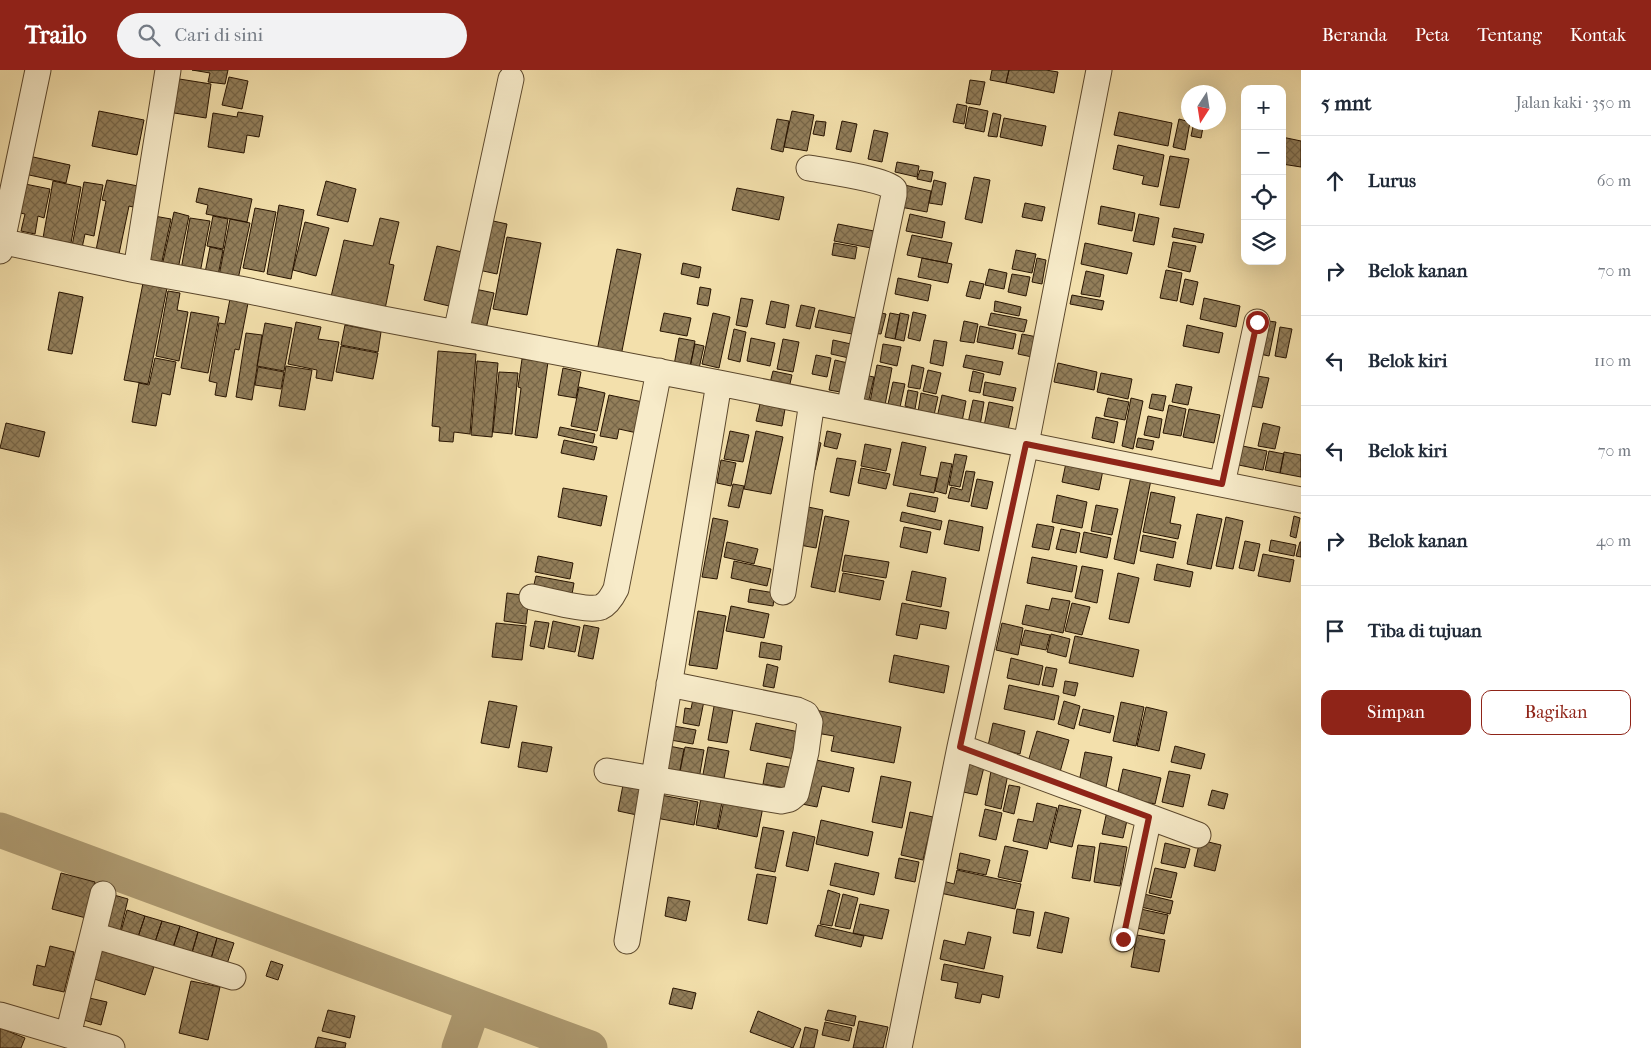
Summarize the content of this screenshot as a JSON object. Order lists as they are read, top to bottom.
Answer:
{
  "north": "bottom",
  "page": {
    "header": "Trailo",
    "search": "Cari di sini",
    "nav": [
      "Beranda",
      "Peta",
      "Tentang",
      "Kontak"
    ],
    "heading": ["5 mnt", "Jalan kaki · 350 m"],
    "map_buttons": ["+", "−"],
    "list": [
      ["Lurus", "60 m"],
      ["Belok kanan", "70 m"],
      ["Belok kiri", "110 m"],
      ["Belok kiri", "70 m"],
      ["Belok kanan", "40 m"],
      "Tiba di tujuan"
    ],
    "buttons": ["Simpan", "Bagikan"]
  }
}
